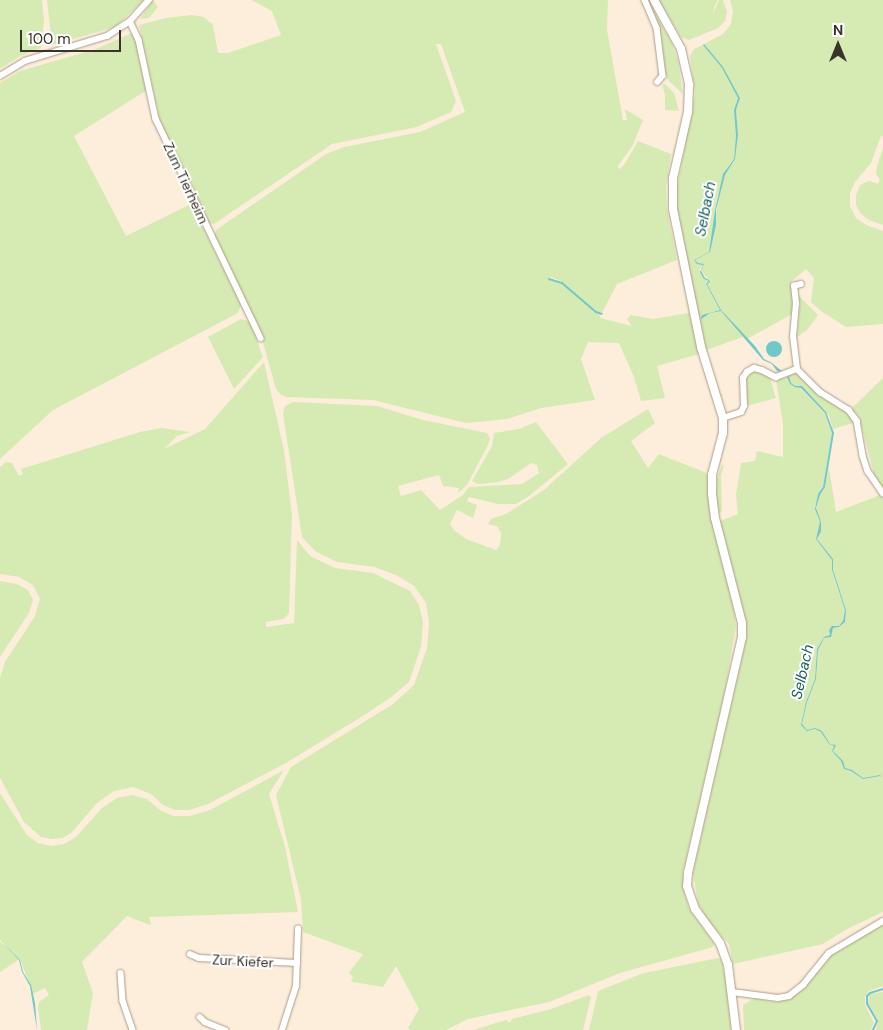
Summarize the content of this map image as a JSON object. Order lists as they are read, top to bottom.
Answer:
{
  "streets": {
    "street": ["Zum Tierheim", "Zur Kiefer"]
  },
  "water": ["Selbach"],
  "scale_bar": "100 m",
  "north": "top"
}
